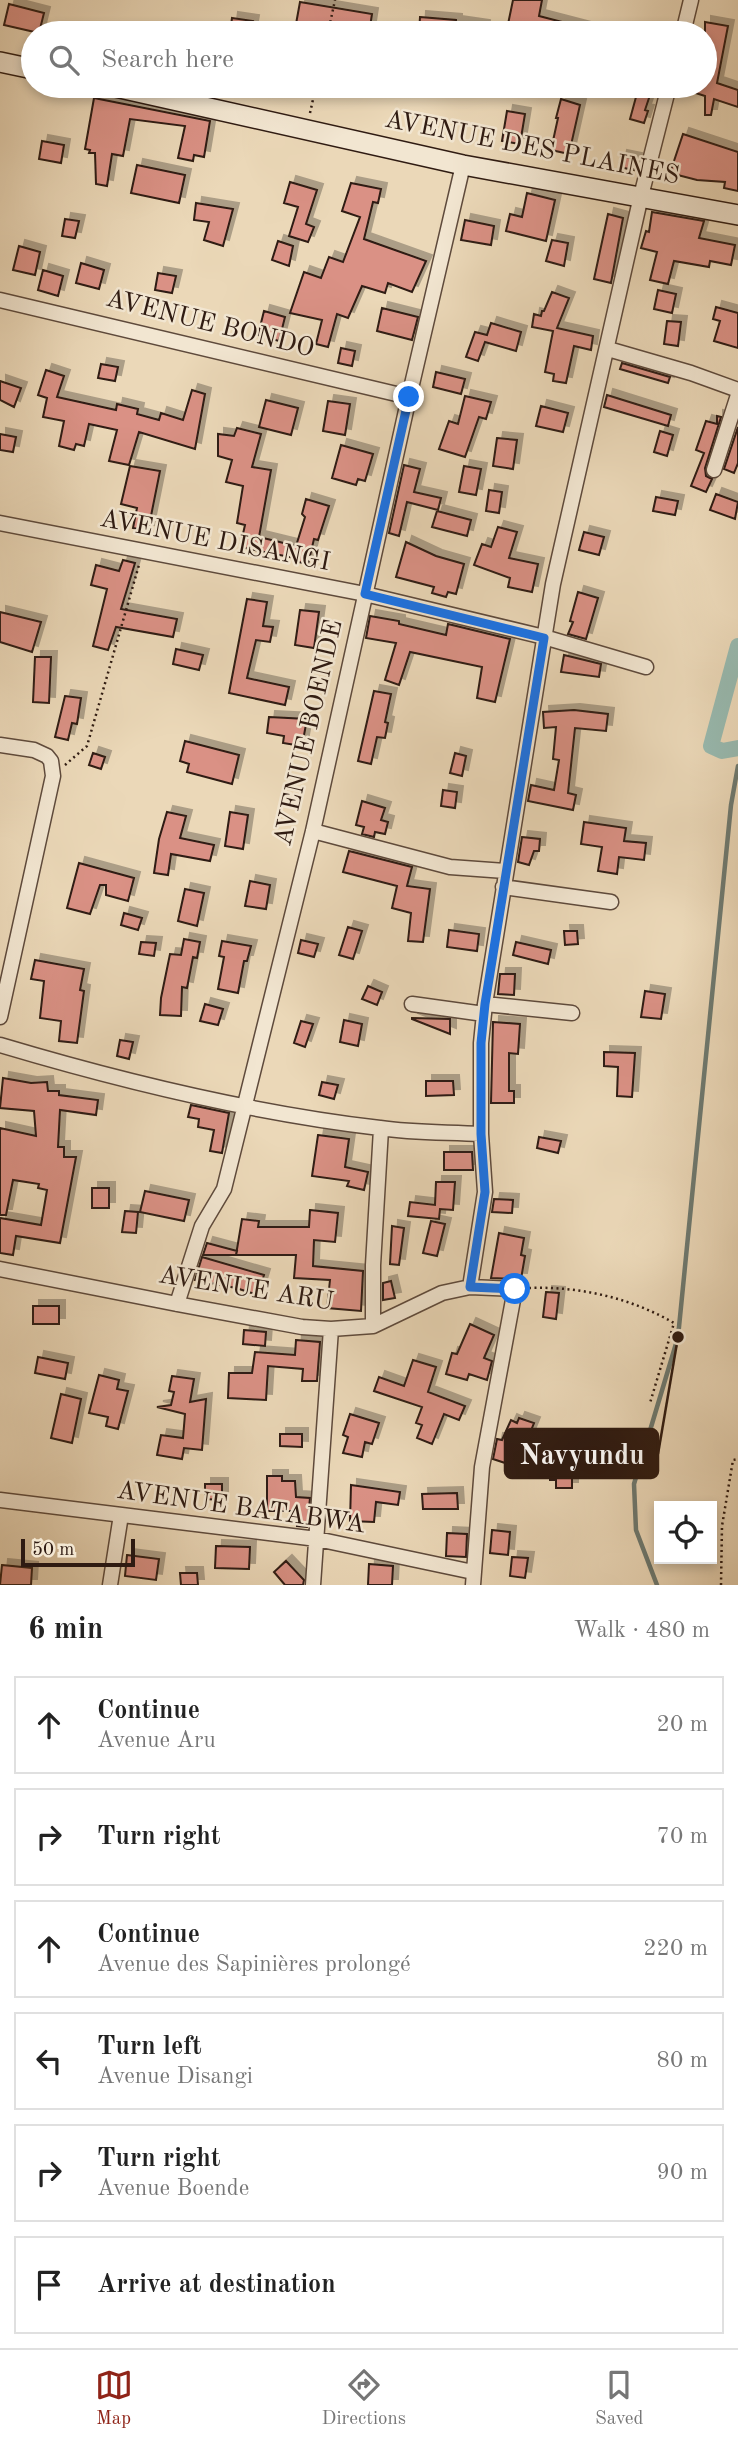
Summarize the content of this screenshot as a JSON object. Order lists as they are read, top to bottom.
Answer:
{
  "streets": {
    "street": [
      "AVENUE DES PLAINES",
      "AVENUE BONDO",
      "AVENUE DISANGI",
      "AVENUE BOENDE",
      "AVENUE ARU",
      "AVENUE BATABWA"
    ]
  },
  "crossings": [
    ["AVENUE DES PLAINES", "AVENUE BOENDE"],
    ["AVENUE BONDO", "AVENUE BOENDE"],
    ["AVENUE DISANGI", "AVENUE BOENDE"],
    ["AVENUE BOENDE", "AVENUE ARU"]
  ],
  "places": ["Navyundu"],
  "scale_bar": "50 m",
  "page": {
    "search": "Search here",
    "scale": "50 m",
    "heading": ["6 min", "Walk · 480 m"],
    "list": [
      ["Continue", "Avenue Aru", "20 m"],
      ["Turn right", "70 m"],
      ["Continue", "Avenue des Sapinières prolongé", "220 m"],
      ["Turn left", "Avenue Disangi", "80 m"],
      ["Turn right", "Avenue Boende", "90 m"],
      "Arrive at destination"
    ],
    "nav": ["Map", "Directions", "Saved"]
  }
}
